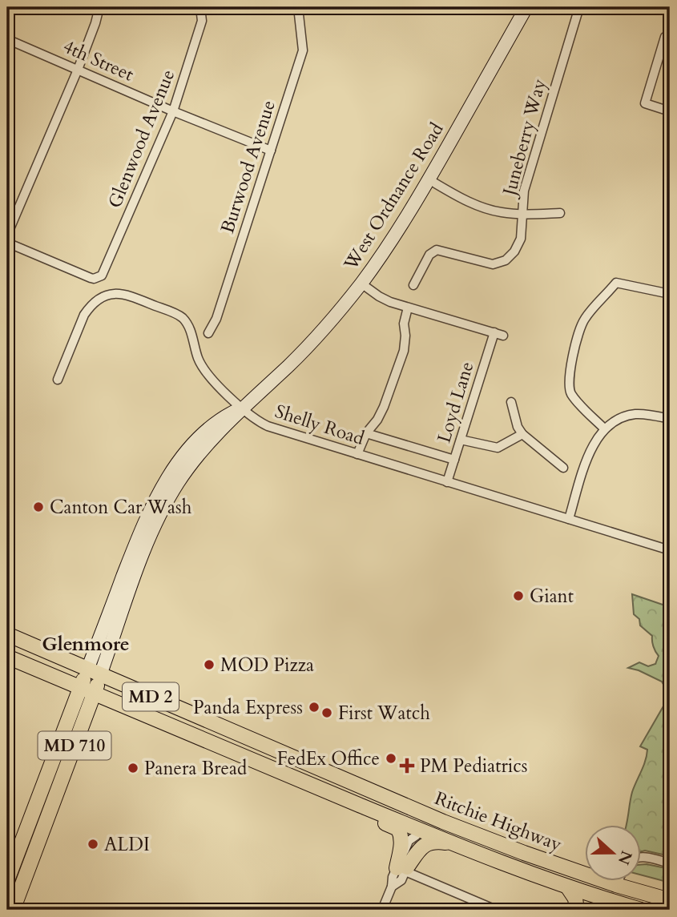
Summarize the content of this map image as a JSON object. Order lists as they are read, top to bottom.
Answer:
{
  "streets": {
    "main road": [
      "West Ordnance Road",
      "MD 2",
      "MD 710",
      "Ritchie Highway"
    ],
    "street": [
      "4th Street",
      "Juneberry Way",
      "Glenwood Avenue",
      "Burwood Avenue",
      "Loyd Lane",
      "Shelly Road"
    ]
  },
  "crossings": [
    ["4th Street", "Glenwood Avenue"],
    ["4th Street", "Burwood Avenue"],
    ["West Ordnance Road", "Shelly Road"],
    ["West Ordnance Road", "MD 710"],
    ["West Ordnance Road", "Ritchie Highway"],
    ["Loyd Lane", "Shelly Road"],
    ["MD 710", "Ritchie Highway"]
  ],
  "districts": ["Glenmore"],
  "places": {
    "other": [
      "Canton Car Wash",
      "Giant",
      "MOD Pizza",
      "Panda Express",
      "First Watch",
      "FedEx Office",
      "Panera Bread",
      "ALDI"
    ],
    "health": ["PM Pediatrics"]
  },
  "north": "right"
}
